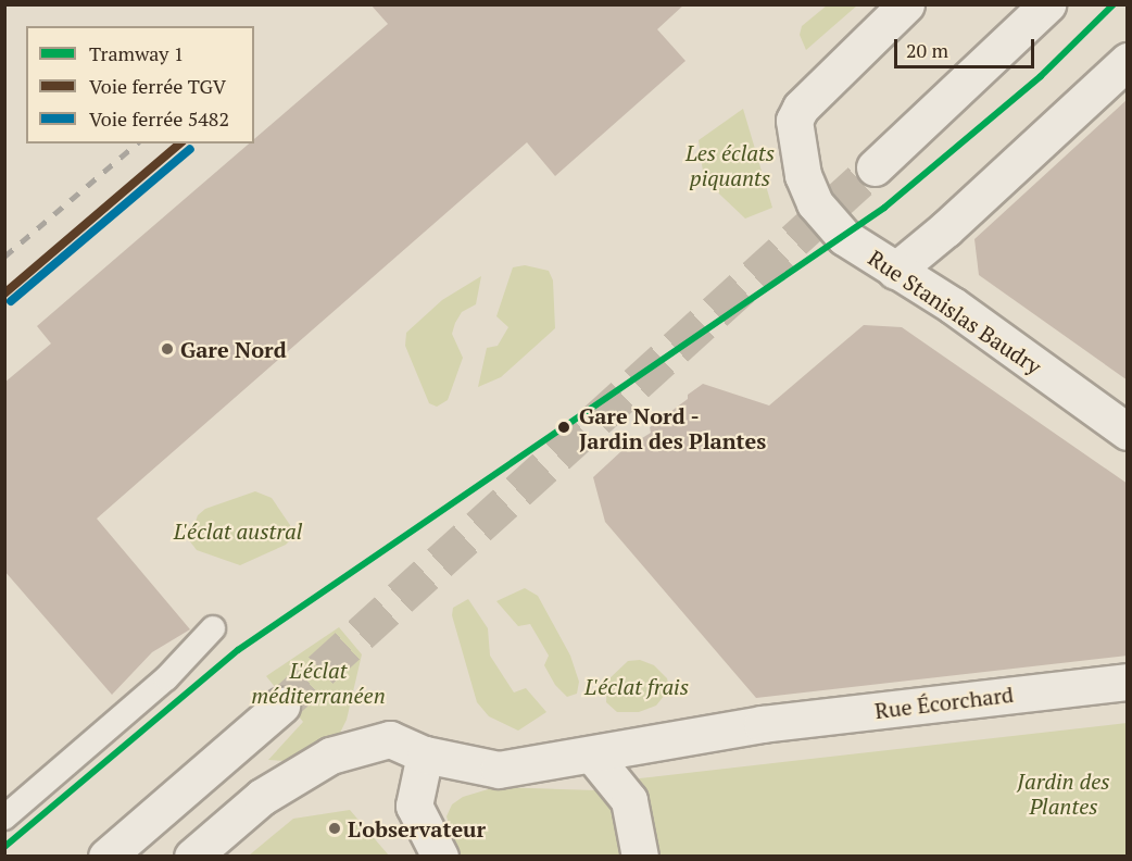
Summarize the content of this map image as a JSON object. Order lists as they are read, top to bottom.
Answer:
{
  "streets": {
    "street": ["Rue Stanislas Baudry", "Rue Écorchard"]
  },
  "parks": [
    "Les éclats piquants",
    "L'éclat austral",
    "L'éclat méditerranéen",
    "L'éclat frais",
    "Jardin des Plantes"
  ],
  "places": ["Gare Nord", "Gare Nord - Jardin des Plantes", "L'observateur"],
  "lines": ["tram line 1", "rail line TGV", "rail line 5482"],
  "legend": ["Tramway 1", "Voie ferrée TGV", "Voie ferrée 5482"],
  "scale_bar": "20 m"
}
